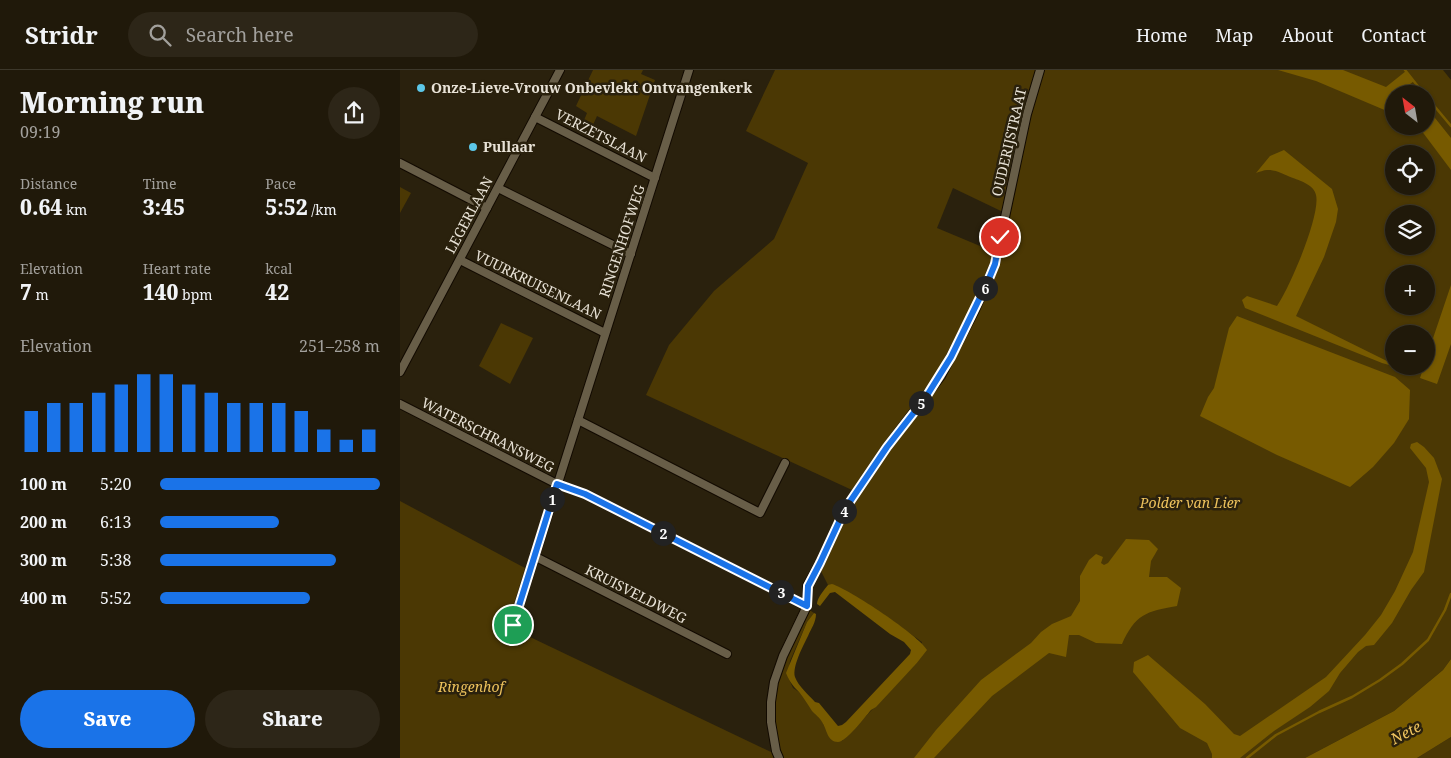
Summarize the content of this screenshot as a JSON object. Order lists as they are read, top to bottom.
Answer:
{
  "streets": {
    "street": [
      "VERZETSLAAN",
      "OUDERIJSTRAAT",
      "LEGERLAAN",
      "RINGENHOFWEG",
      "VUURKRUISENLAAN",
      "WATERSCHRANSWEG",
      "KRUISVELDWEG"
    ]
  },
  "crossings": [
    ["VERZETSLAAN", "LEGERLAAN"],
    ["VERZETSLAAN", "RINGENHOFWEG"],
    ["OUDERIJSTRAAT", "WATERSCHRANSWEG"],
    ["LEGERLAAN", "VUURKRUISENLAAN"],
    ["RINGENHOFWEG", "VUURKRUISENLAAN"],
    ["RINGENHOFWEG", "WATERSCHRANSWEG"]
  ],
  "water": ["Nete"],
  "parks": ["Polder van Lier", "Ringenhof"],
  "places": ["Onze-Lieve-Vrouw Onbevlekt Ontvangenkerk", "Pullaar"],
  "north": "top left",
  "page": {
    "header": "Stridr",
    "search": "Search here",
    "nav": [
      "Home",
      "Map",
      "About",
      "Contact"
    ],
    "heading": ["Morning run", "09:19"],
    "map_buttons": ["+", "−"],
    "stats": [
      ["Distance", "0.64 km"],
      ["Time", "3:45"],
      ["Pace", "5:52 /km"],
      ["Elevation", "7 m"],
      ["Heart rate", "140 bpm"],
      ["kcal", "42"]
    ],
    "pins": [
      "6",
      "5",
      "1",
      "4",
      "2",
      "3"
    ],
    "chart": ["Elevation", "251–258 m"],
    "list": [
      {
        "name": "100 m",
        "note": "5:20"
      },
      {
        "name": "200 m",
        "note": "6:13"
      },
      {
        "name": "300 m",
        "note": "5:38"
      },
      {
        "name": "400 m",
        "note": "5:52"
      }
    ],
    "buttons": ["Save", "Share"]
  }
}
